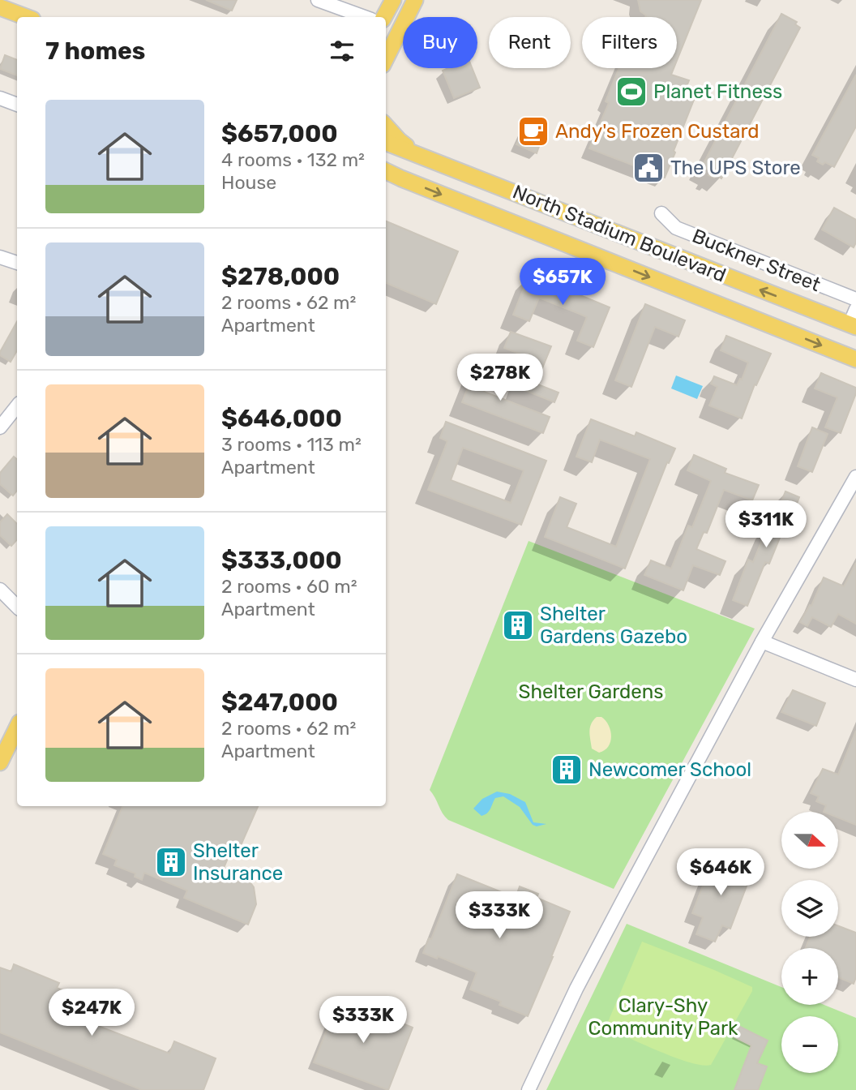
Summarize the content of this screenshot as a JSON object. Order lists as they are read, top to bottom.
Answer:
{
  "streets": {
    "main road": ["North Stadium Boulevard"],
    "street": ["Buckner Street"]
  },
  "parks": ["Shelter Gardens", "Clary-Shy Community Park"],
  "places": {
    "sports": ["Planet Fitness"],
    "cafe": ["Andy's Frozen Custard"],
    "public building": ["The UPS Store"],
    "building": ["Shelter Gardens Gazebo", "Newcomer School", "Shelter Insurance"]
  },
  "north": "right",
  "page": {
    "chip": ["Buy", "Rent", "Filters"],
    "heading": "7 homes",
    "list": [
      {
        "name": "$657,000",
        "note": "4 rooms · 132 m² · House"
      },
      {
        "name": "$278,000",
        "note": "2 rooms · 62 m² · Apartment"
      },
      {
        "name": "$646,000",
        "note": "3 rooms · 113 m² · Apartment"
      },
      {
        "name": "$333,000",
        "note": "2 rooms · 60 m² · Apartment"
      },
      {
        "name": "$247,000",
        "note": "2 rooms · 62 m² · Apartment"
      }
    ],
    "price": [
      "$657K",
      "$278K",
      "$311K",
      "$646K",
      "$333K",
      "$247K",
      "$333K"
    ],
    "map_buttons": ["+", "−"]
  }
}
